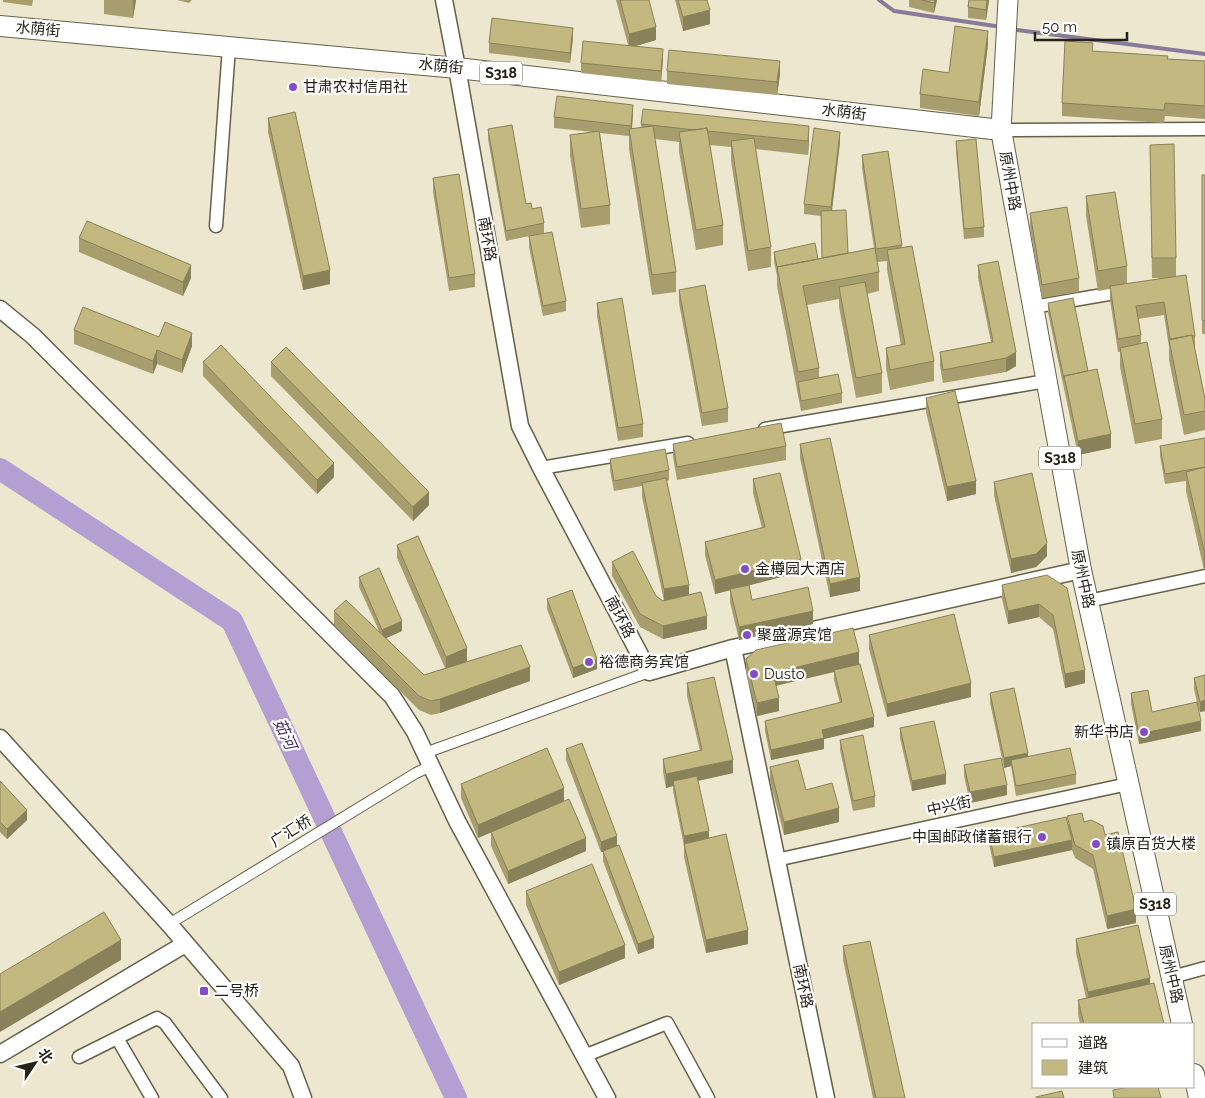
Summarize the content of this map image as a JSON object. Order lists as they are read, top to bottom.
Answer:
{
  "streets": {
    "main road": ["水荫街", "S318", "原州中路"],
    "street": ["南环路", "中兴街", "广汇桥"]
  },
  "crossings": [
    ["水荫街", "原州中路"],
    ["水荫街", "南环路"],
    ["原州中路", "中兴街"],
    ["南环路", "中兴街"],
    ["南环路", "广汇桥"]
  ],
  "water": ["茹河"],
  "places": {
    "other": [
      "甘肃农村信用社",
      "金樽园大酒店",
      "聚盛源宾馆",
      "裕德商务宾馆",
      "Dusto",
      "新华书店",
      "中国邮政储蓄银行",
      "镇原百货大楼"
    ],
    "transit": ["二号桥"]
  },
  "legend": ["道路", "建筑"],
  "scale_bar": "50 m",
  "north": "top right"
}
